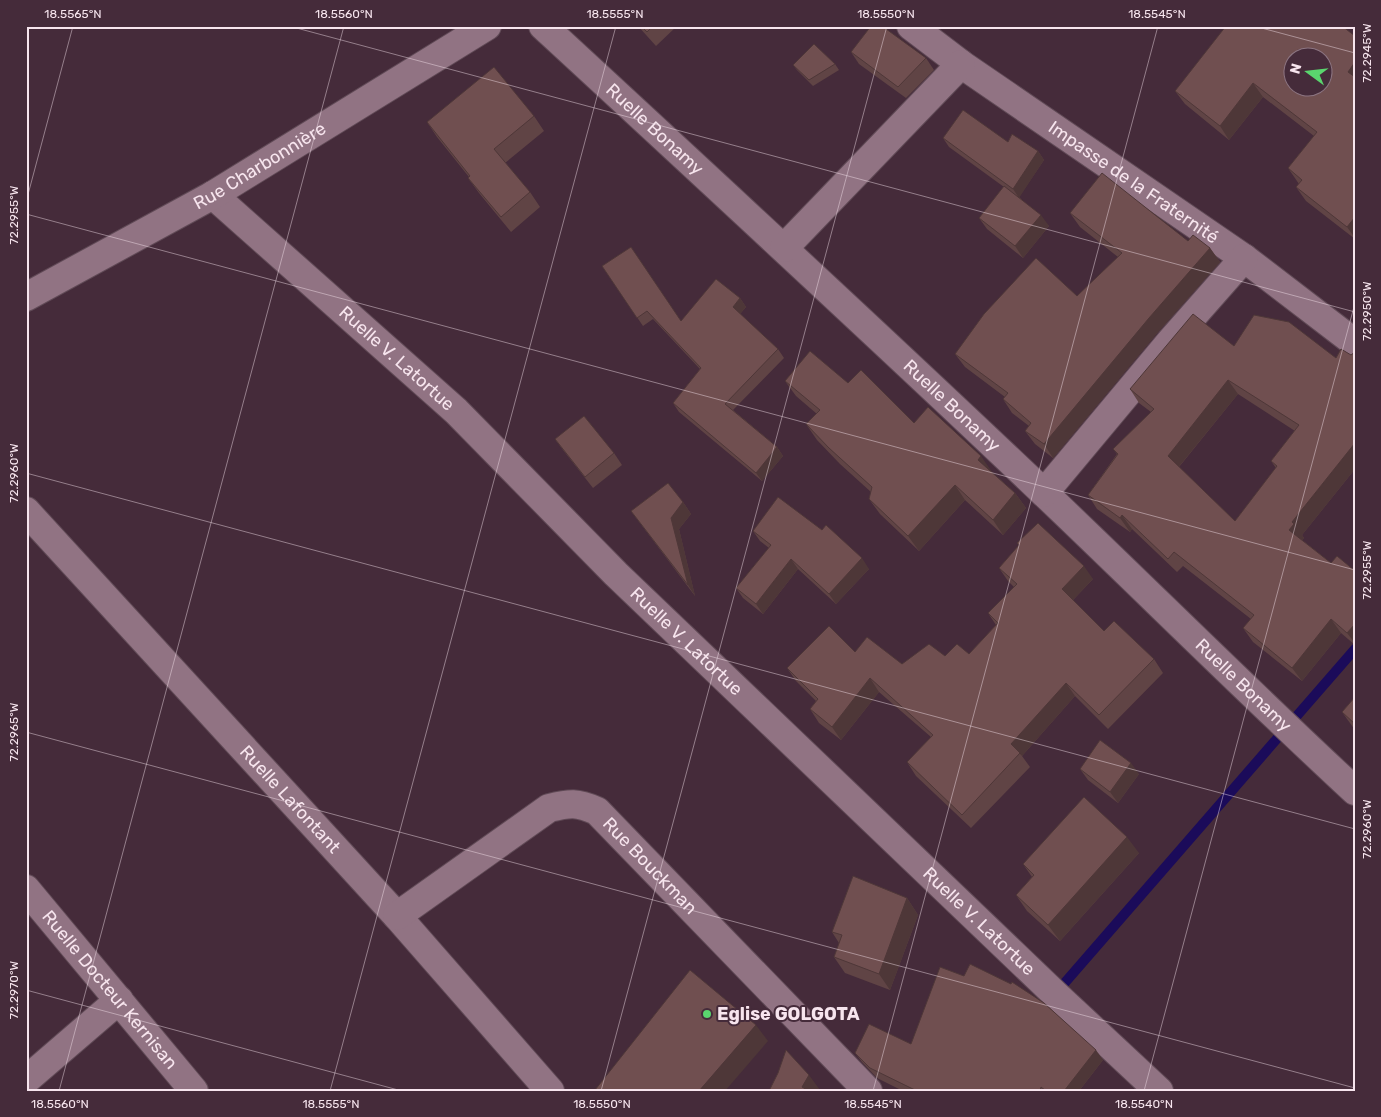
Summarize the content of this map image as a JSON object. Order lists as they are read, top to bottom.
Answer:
{
  "streets": {
    "street": [
      "Ruelle Bonamy",
      "Rue Charbonnière",
      "Impasse de la Fraternité",
      "Ruelle V. Latortue",
      "Ruelle Lafontant",
      "Rue Bouckman",
      "Ruelle Docteur Kernisan"
    ]
  },
  "crossings": [
    ["Rue Charbonnière", "Ruelle V. Latortue"],
    ["Ruelle Lafontant", "Rue Bouckman"]
  ],
  "places": ["Eglise GOLGOTA"],
  "north": "left",
  "coordinates": [
    "18.5565°N",
    "18.5560°N",
    "18.5555°N",
    "18.5550°N",
    "18.5545°N",
    "72.2945°W",
    "72.2955°W",
    "72.2950°W",
    "72.2960°W",
    "72.2965°W",
    "72.2970°W",
    "18.5540°N"
  ]
}
